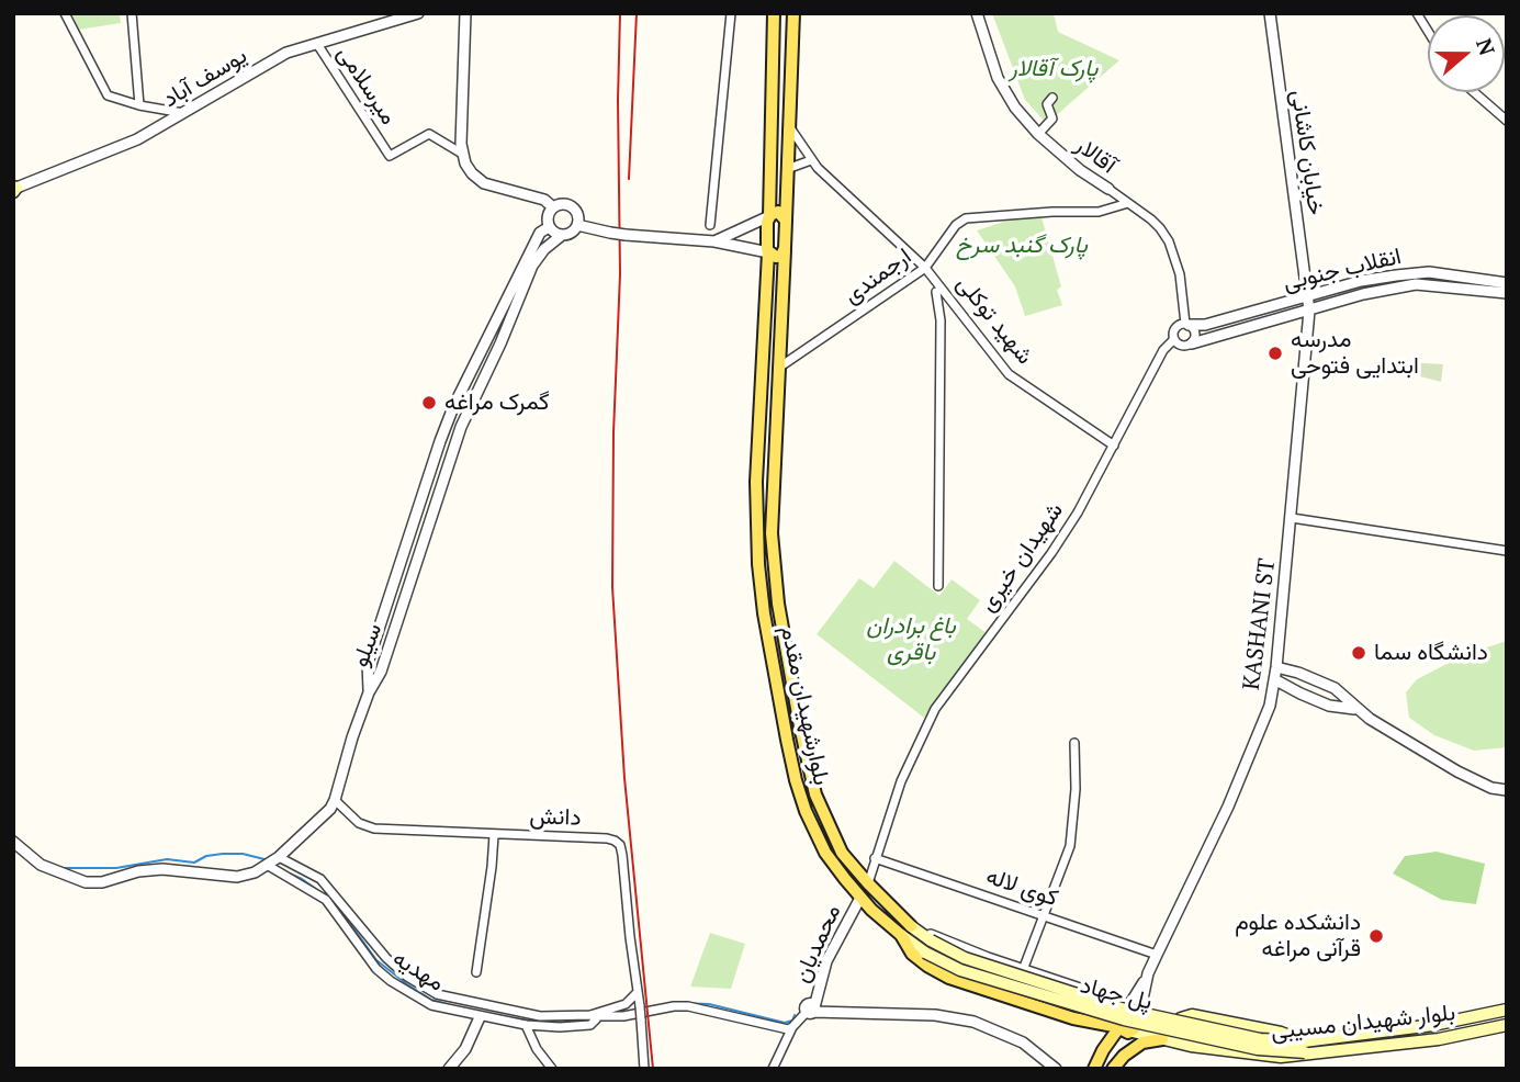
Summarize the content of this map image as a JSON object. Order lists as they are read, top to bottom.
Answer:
{
  "streets": {
    "main road": ["بلوارشهیدان مقدم", "پل جهاد", "بلوار شهیدان مسیبی"],
    "street": [
      "یوسف آباد",
      "میرسلامی",
      "خیابان کاشانی",
      "آقالار",
      "انقلاب جنوبی",
      "ارجمندی",
      "شهید توکلی",
      "شهیدان خیری",
      "KASHANI ST",
      "سیلو",
      "دانش",
      "کوی لاله",
      "محمدیان",
      "مهدیه"
    ]
  },
  "crossings": [
    ["یوسف آباد", "میرسلامی"],
    ["خیابان کاشانی", "انقلاب جنوبی"],
    ["خیابان کاشانی", "KASHANI ST"],
    ["آقالار", "انقلاب جنوبی"],
    ["آقالار", "ارجمندی"],
    ["آقالار", "شهیدان خیری"],
    ["انقلاب جنوبی", "شهیدان خیری"],
    ["انقلاب جنوبی", "KASHANI ST"],
    ["ارجمندی", "شهید توکلی"],
    ["ارجمندی", "بلوارشهیدان مقدم"],
    ["شهید توکلی", "شهیدان خیری"],
    ["شهید توکلی", "بلوارشهیدان مقدم"],
    ["شهیدان خیری", "بلوارشهیدان مقدم"],
    ["شهیدان خیری", "کوی لاله"],
    ["KASHANI ST", "کوی لاله"],
    ["بلوارشهیدان مقدم", "محمدیان"],
    ["بلوارشهیدان مقدم", "پل جهاد"],
    ["بلوارشهیدان مقدم", "بلوار شهیدان مسیبی"],
    ["پل جهاد", "بلوار شهیدان مسیبی"]
  ],
  "parks": ["پارک آقالار", "پارک گنبد سرخ", "باغ برادران باقری"],
  "places": [
    "مدرسه ابتدایی فتوحی",
    "گمرک مراغه",
    "دانشگاه سما",
    "دانشکده علوم قرآنی مراغه"
  ],
  "north": "right"
}
